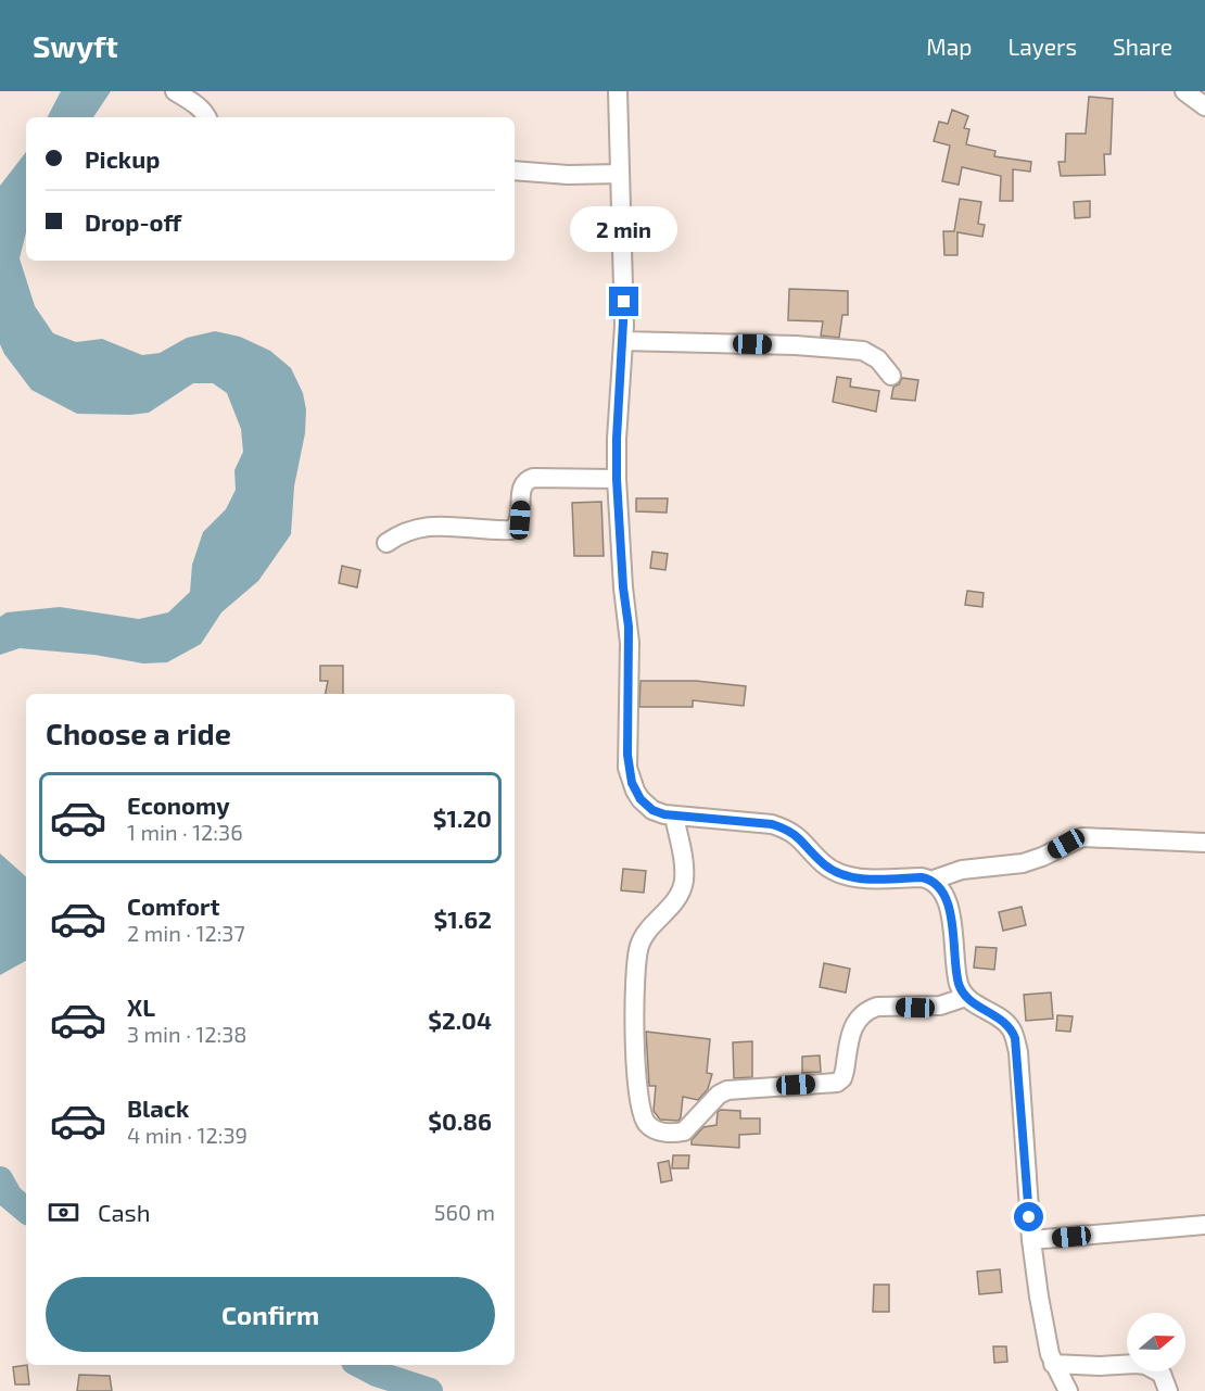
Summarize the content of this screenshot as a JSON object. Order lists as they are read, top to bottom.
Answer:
{
  "north": "right",
  "page": {
    "header": "Swyft",
    "nav": ["Map", "Layers", "Share"],
    "banner": ["Pickup", "Drop-off"],
    "bubble": "2 min",
    "heading": "Choose a ride",
    "list": [
      {
        "name": "Economy",
        "note": "1 min · 12:36",
        "value": "$1.20"
      },
      {
        "name": "Comfort",
        "note": "2 min · 12:37",
        "value": "$1.62"
      },
      {
        "name": "XL",
        "note": "3 min · 12:38",
        "value": "$2.04"
      },
      {
        "name": "Black",
        "note": "4 min · 12:39",
        "value": "$0.86"
      }
    ],
    "pay": ["Cash", "560 m"],
    "buttons": "Confirm"
  }
}
